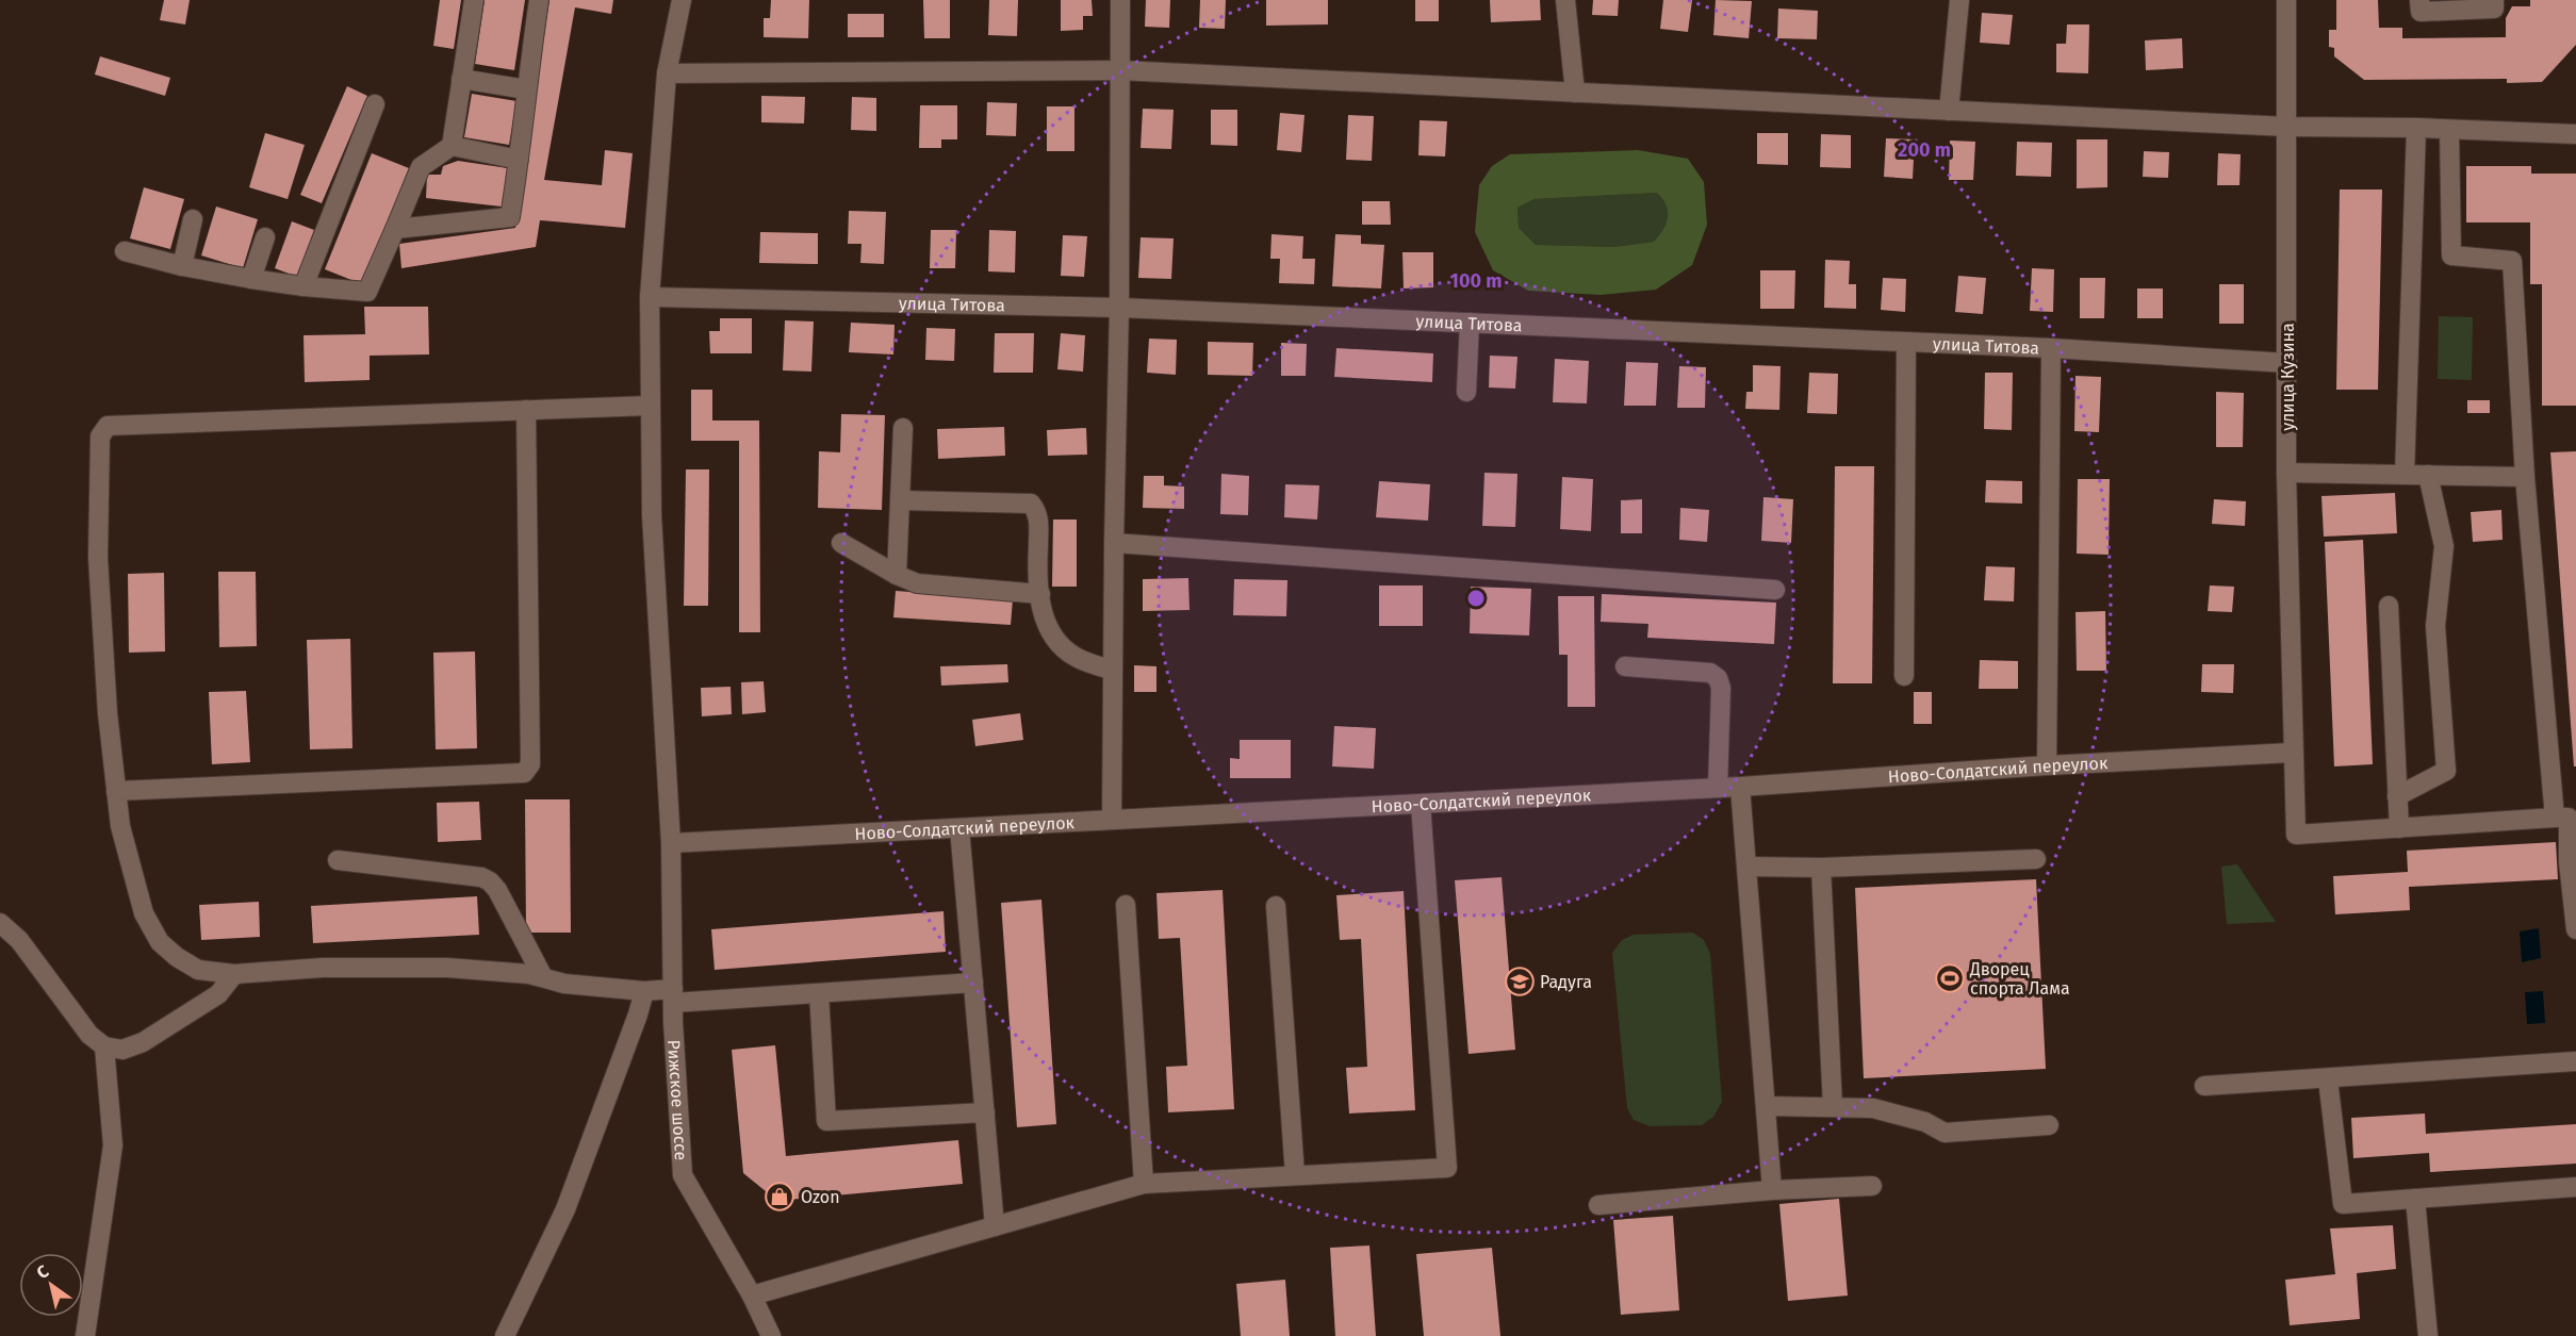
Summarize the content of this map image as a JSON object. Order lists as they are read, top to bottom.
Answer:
{
  "streets": {
    "street": [
      "улица Титова",
      "улица Кузина",
      "Ново-Солдатский переулок",
      "Рижское шоссе"
    ]
  },
  "crossings": [
    ["улица Титова", "улица Кузина"],
    ["улица Титова", "Рижское шоссе"],
    ["улица Кузина", "Ново-Солдатский переулок"],
    ["Ново-Солдатский переулок", "Рижское шоссе"]
  ],
  "places": {
    "sports": ["Дворец спорта Лама"],
    "school or university": ["Радуга"],
    "shop": ["Ozon"]
  },
  "north": "top left",
  "rings": ["200 m", "100 m"]
}
